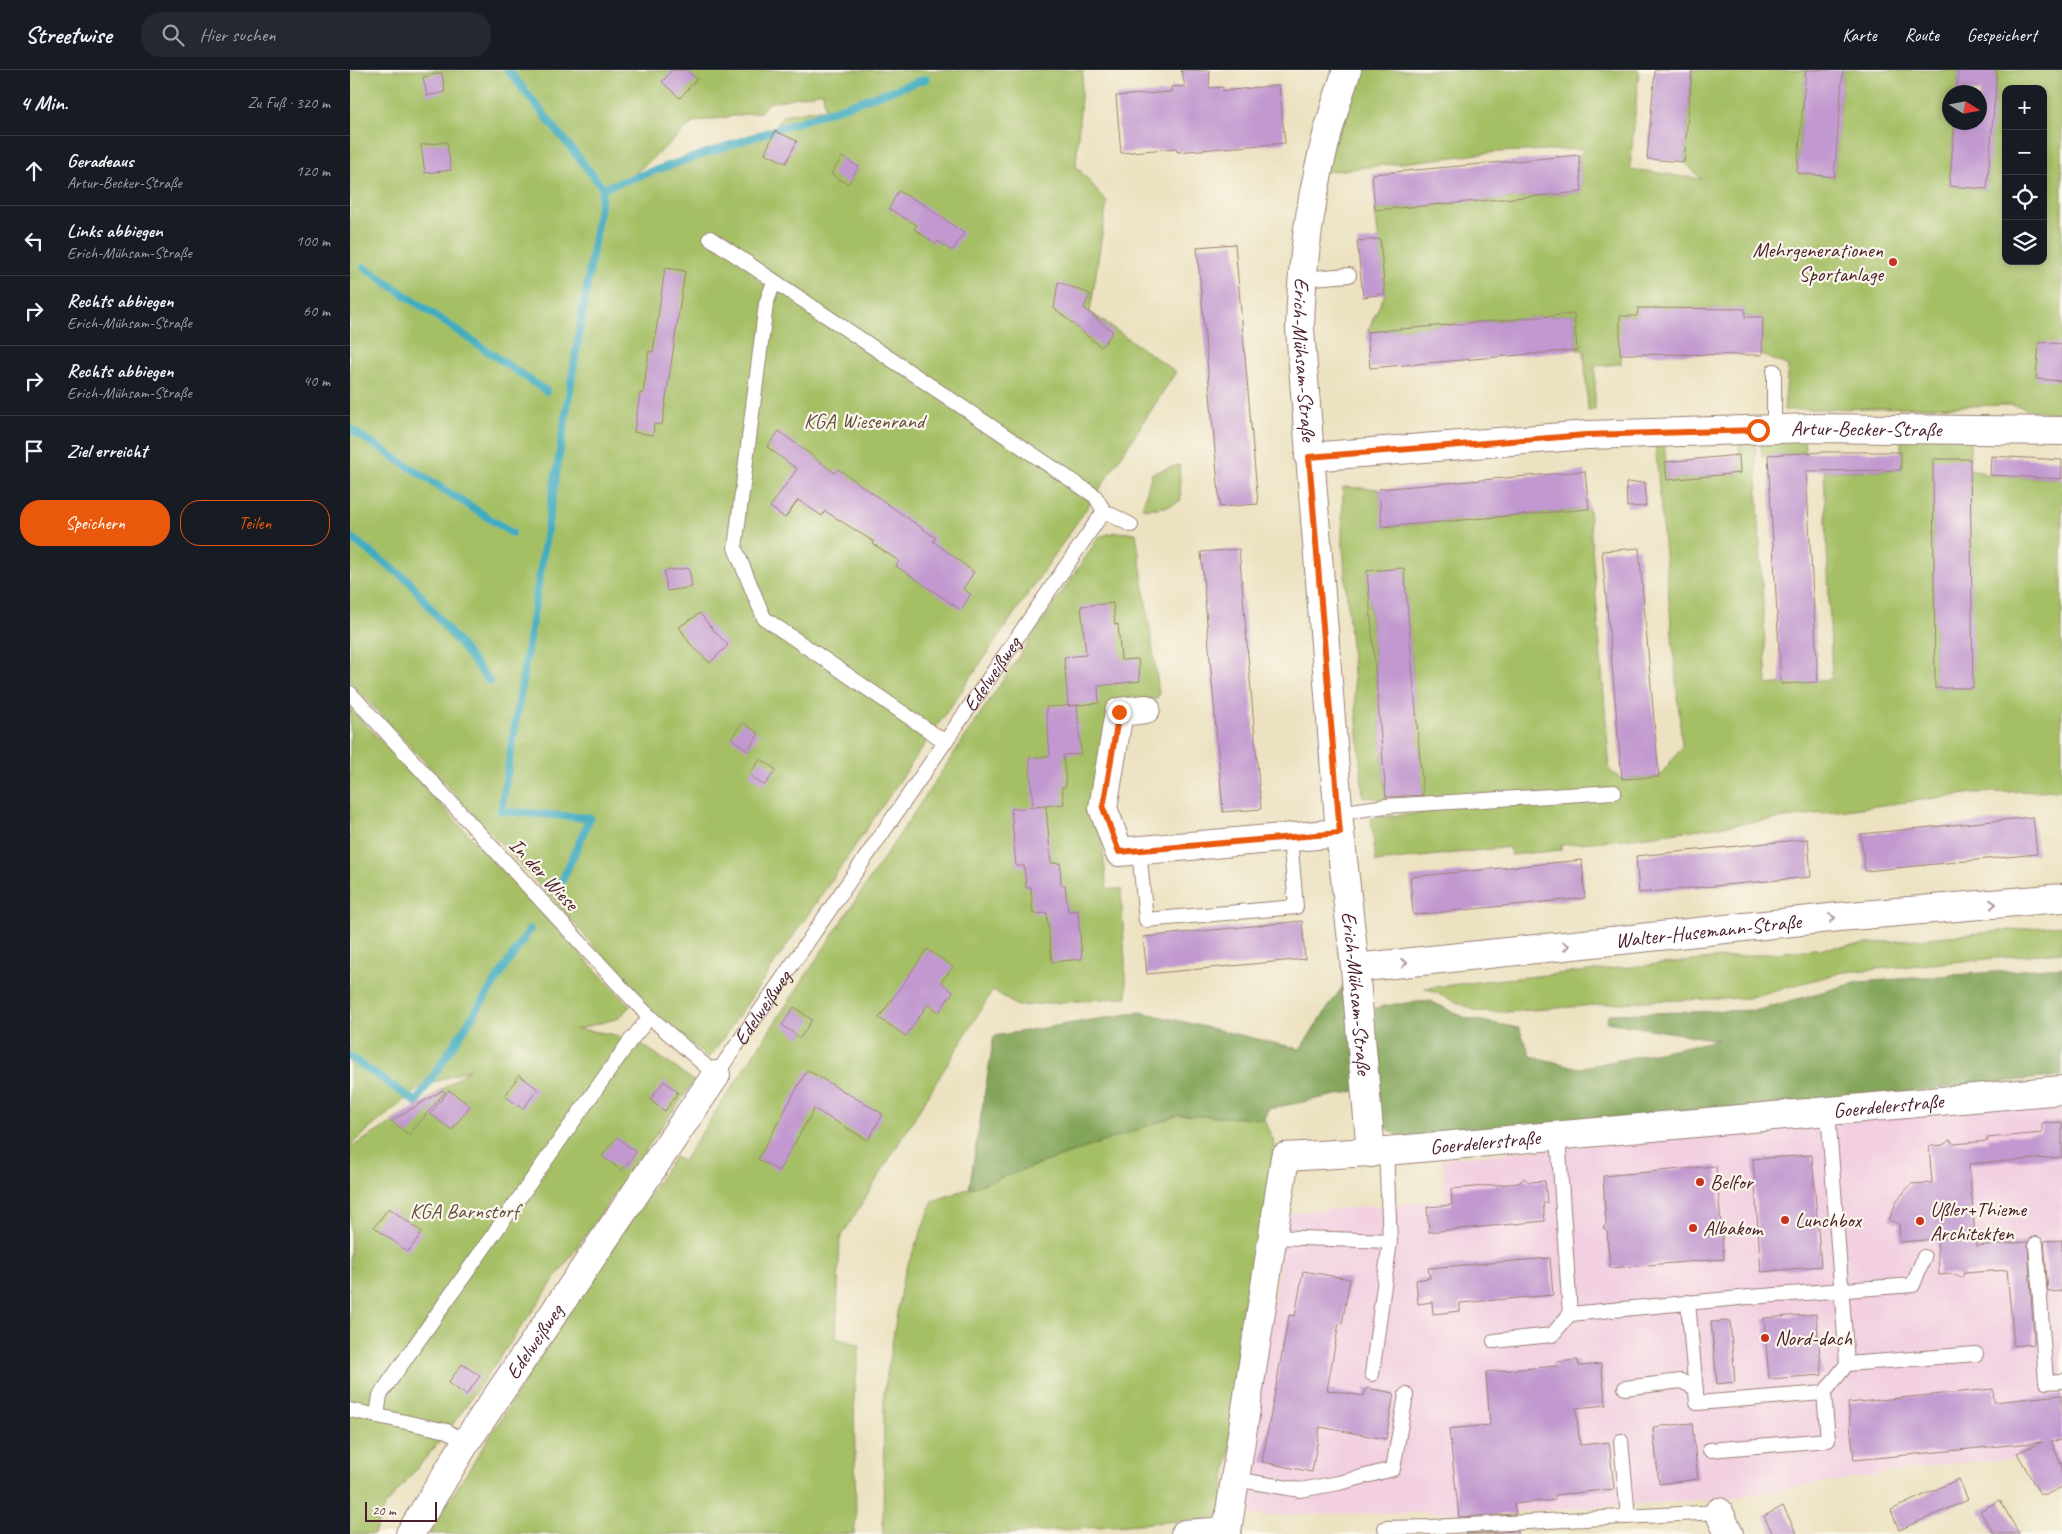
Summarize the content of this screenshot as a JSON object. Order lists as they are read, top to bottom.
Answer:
{
  "streets": {
    "street": [
      "Erich-Mühsam-Straße",
      "Artur-Becker-Straße",
      "Edelweißweg",
      "Walter-Husemann-Straße",
      "Goerdelerstraße"
    ],
    "lane": ["In der Wiese"]
  },
  "crossings": [
    ["Erich-Mühsam-Straße", "Artur-Becker-Straße"],
    ["Erich-Mühsam-Straße", "Walter-Husemann-Straße"],
    ["Erich-Mühsam-Straße", "Goerdelerstraße"],
    ["Edelweißweg", "In der Wiese"]
  ],
  "one_way": ["Walter-Husemann-Straße"],
  "parks": ["KGA Wiesenrand", "KGA Barnstorf"],
  "places": [
    "Mehrgenerationen Sportanlage",
    "Belfor",
    "Lunchbox",
    "Ußler+Thieme Architekten",
    "Albakom",
    "Nord-dach"
  ],
  "scale_bar": "20 m",
  "north": "right",
  "page": {
    "header": "Streetwise",
    "search": "Hier suchen",
    "nav": ["Karte", "Route", "Gespeichert"],
    "heading": ["4 Min.", "Zu Fuß · 320 m"],
    "map_buttons": ["+", "−"],
    "list": [
      ["Geradeaus", "Artur-Becker-Straße", "120 m"],
      ["Links abbiegen", "Erich-Mühsam-Straße", "100 m"],
      ["Rechts abbiegen", "Erich-Mühsam-Straße", "60 m"],
      ["Rechts abbiegen", "Erich-Mühsam-Straße", "40 m"],
      "Ziel erreicht"
    ],
    "buttons": ["Speichern", "Teilen"],
    "scale": "20 m"
  }
}
